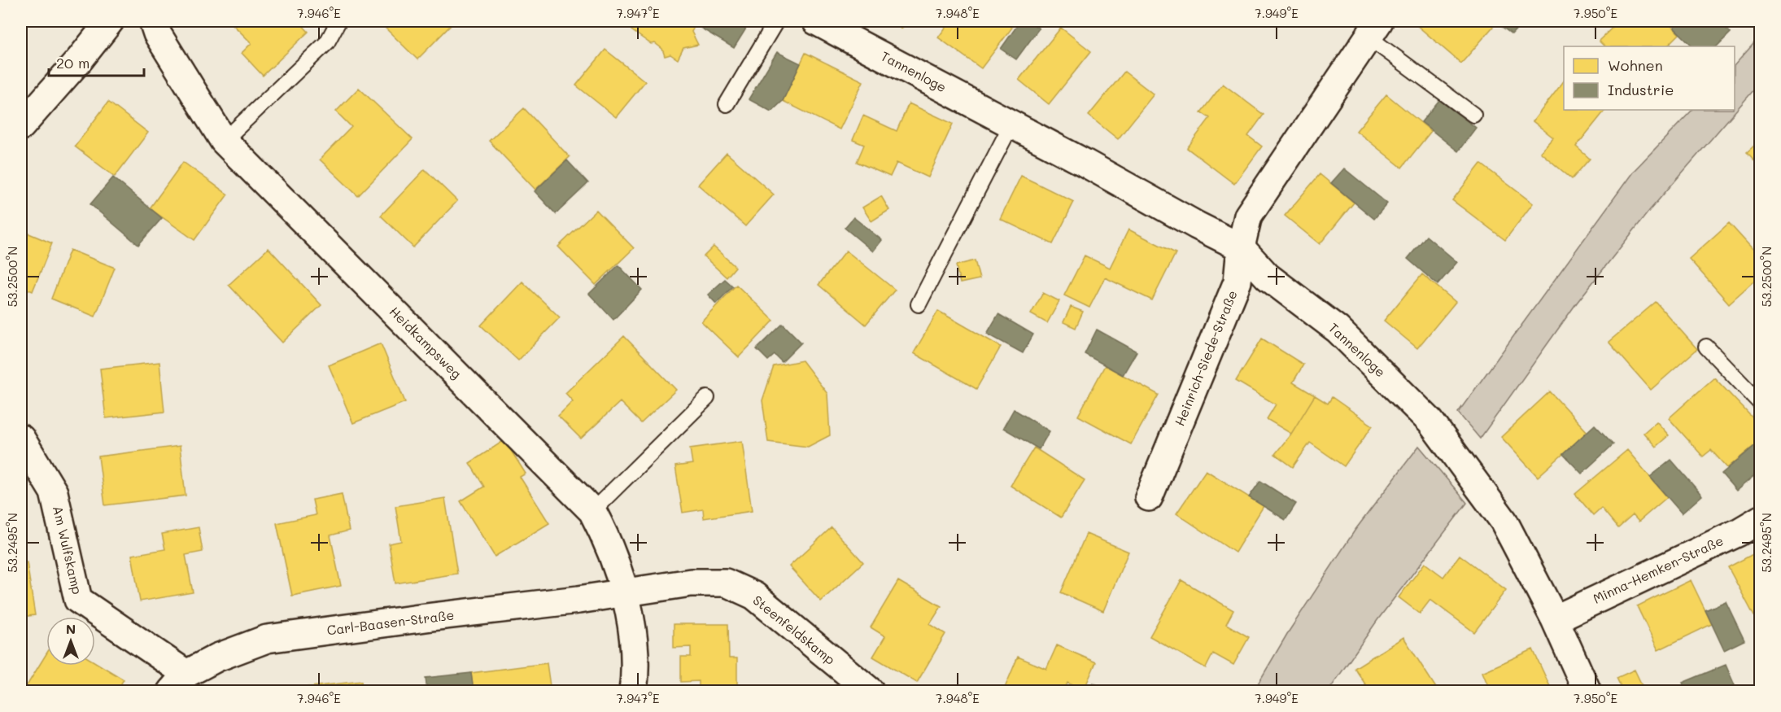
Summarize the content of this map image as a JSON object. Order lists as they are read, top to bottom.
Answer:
{
  "streets": {
    "street": [
      "Tannenloge",
      "Heidkampsweg",
      "Heinrich-Siede-Straße",
      "Am Wulfskamp",
      "Minna-Hemken-Straße",
      "Carl-Baasen-Straße",
      "Steenfeldskamp"
    ]
  },
  "crossings": [
    ["Tannenloge", "Heinrich-Siede-Straße"],
    ["Tannenloge", "Minna-Hemken-Straße"],
    ["Heidkampsweg", "Carl-Baasen-Straße"],
    ["Heidkampsweg", "Steenfeldskamp"],
    ["Am Wulfskamp", "Carl-Baasen-Straße"],
    ["Carl-Baasen-Straße", "Steenfeldskamp"]
  ],
  "legend": ["Wohnen", "Industrie"],
  "scale_bar": "20 m",
  "north": "top",
  "coordinates": [
    "7.946°E",
    "7.947°E",
    "7.948°E",
    "7.949°E",
    "7.950°E",
    "53.2500°N",
    "53.2495°N"
  ]
}
